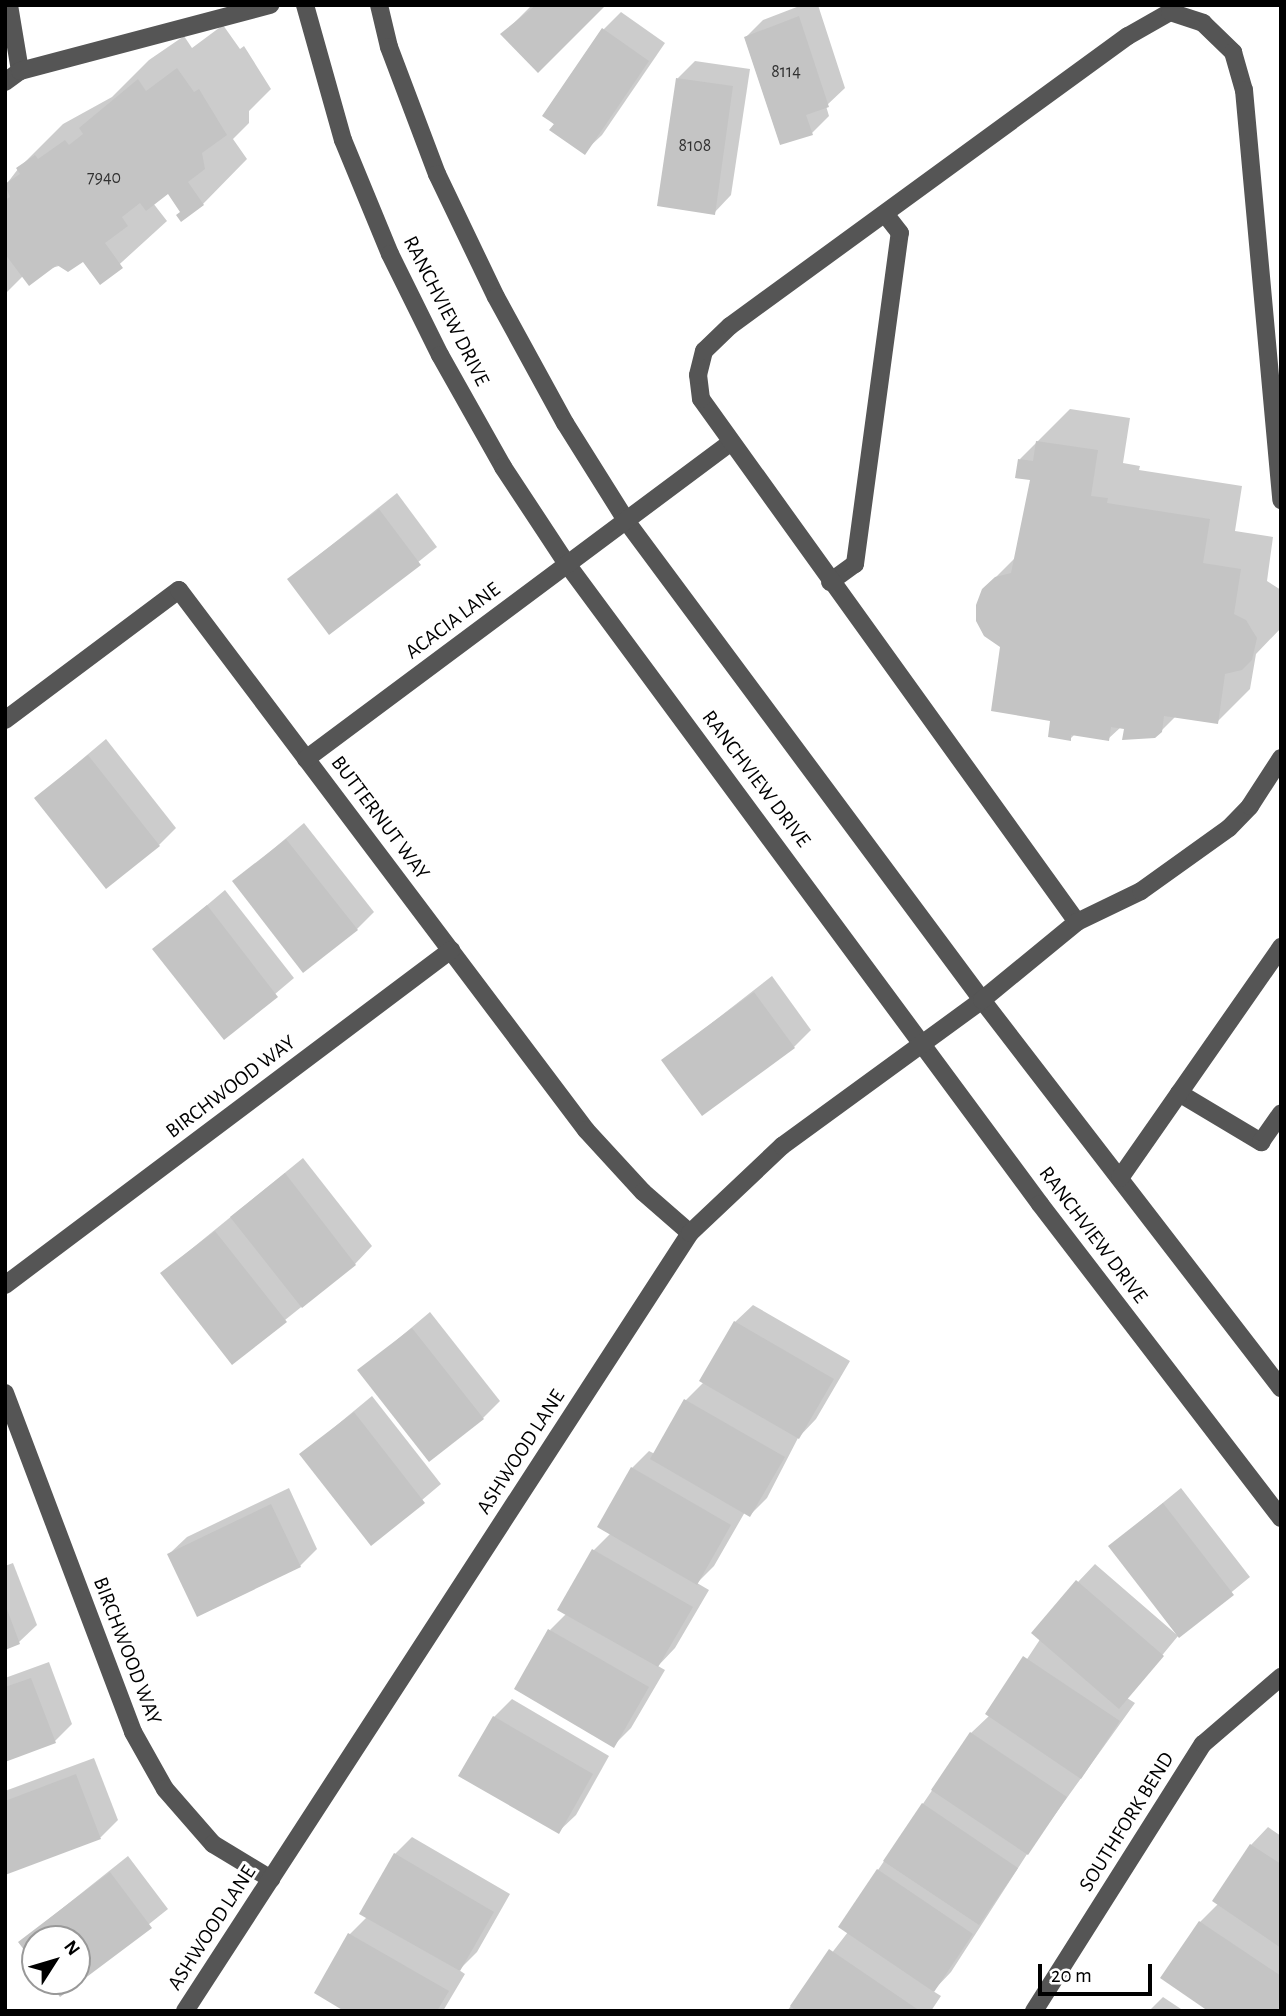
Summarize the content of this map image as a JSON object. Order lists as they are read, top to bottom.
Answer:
{
  "streets": {
    "street": [
      "RANCHVIEW DRIVE",
      "ACACIA LANE",
      "BUTTERNUT WAY",
      "BIRCHWOOD WAY",
      "ASHWOOD LANE",
      "SOUTHFORK BEND"
    ]
  },
  "crossings": [
    ["RANCHVIEW DRIVE", "ACACIA LANE"],
    ["RANCHVIEW DRIVE", "ASHWOOD LANE"],
    ["ACACIA LANE", "BUTTERNUT WAY"],
    ["BUTTERNUT WAY", "BIRCHWOOD WAY"],
    ["BUTTERNUT WAY", "ASHWOOD LANE"],
    ["BIRCHWOOD WAY", "ASHWOOD LANE"]
  ],
  "house_numbers": ["8114", "8108", "7940"],
  "scale_bar": "20 m",
  "north": "top right"
}
